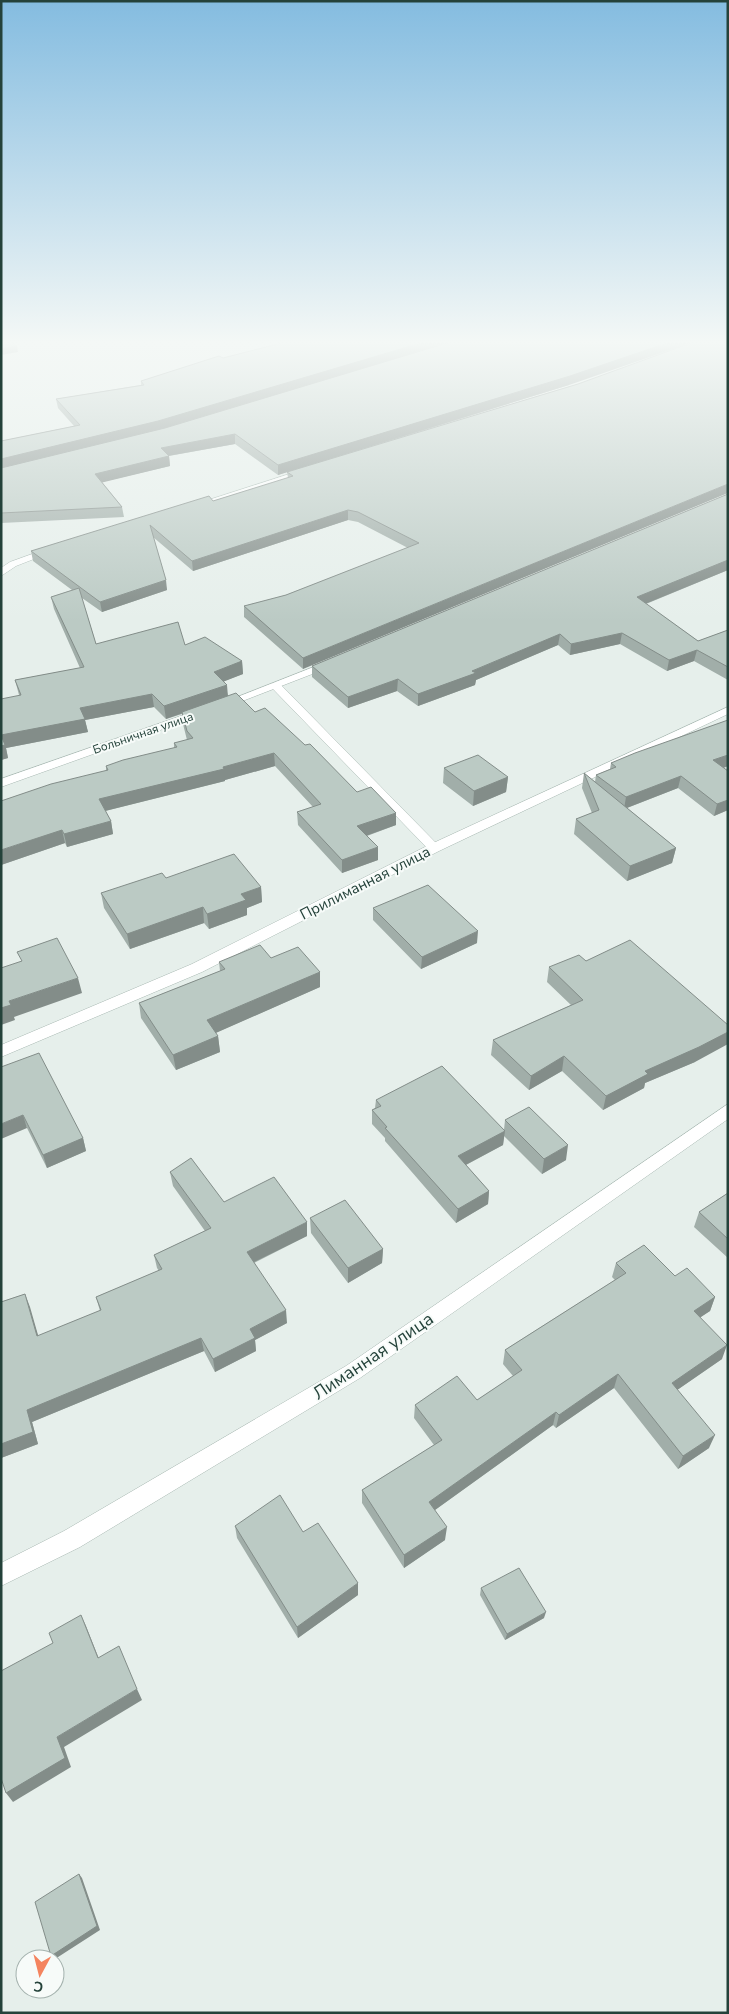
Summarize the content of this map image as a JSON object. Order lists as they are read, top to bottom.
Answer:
{
  "streets": {
    "street": ["Больничная улица", "Прилиманная улица", "Лиманная улица"]
  },
  "north": "bottom"
}
